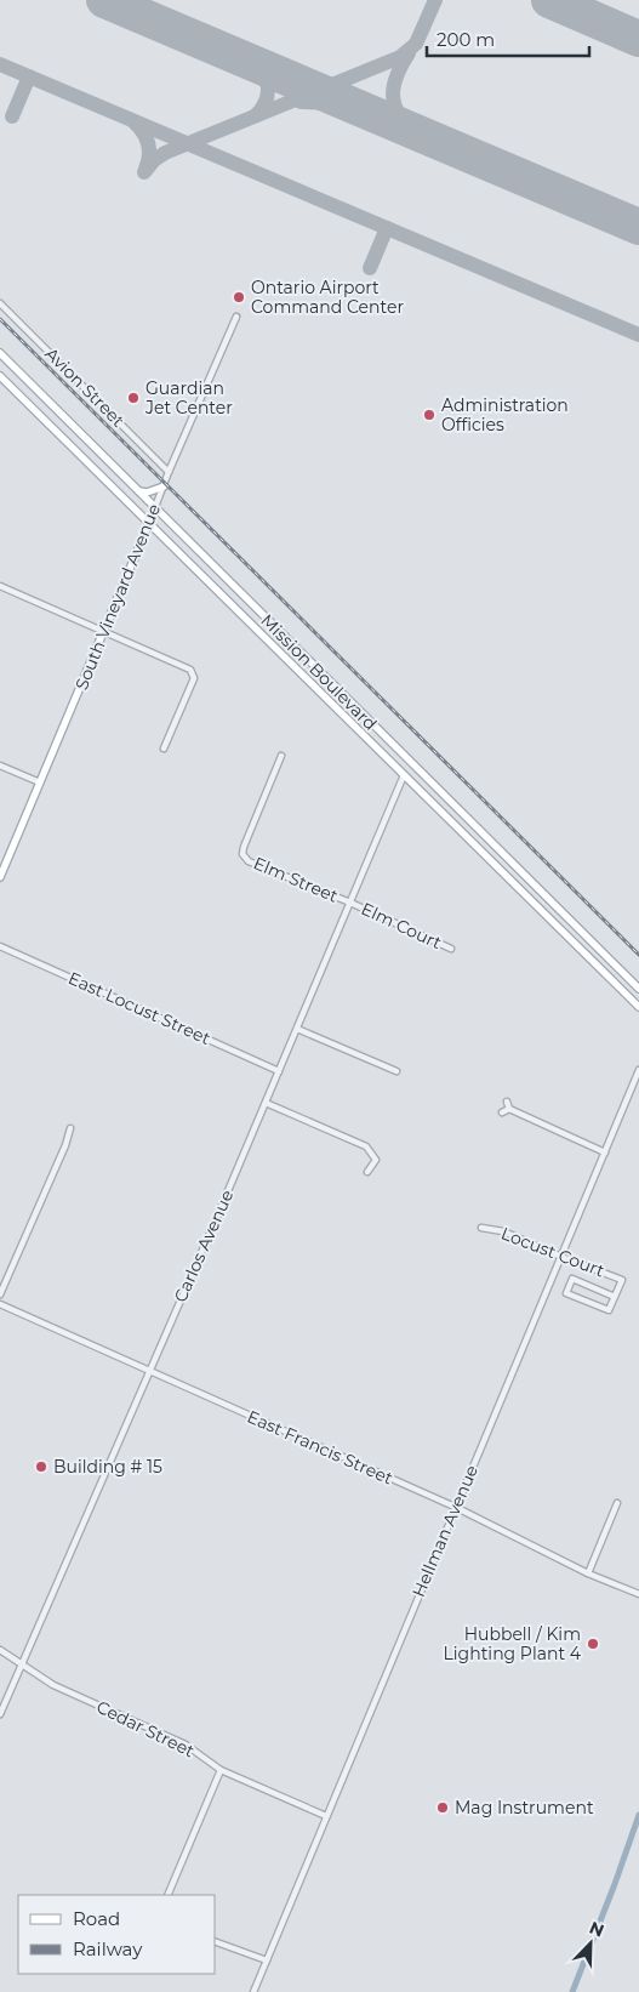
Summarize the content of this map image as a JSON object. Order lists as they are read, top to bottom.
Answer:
{
  "streets": {
    "main road": ["South Vineyard Avenue", "Mission Boulevard"],
    "street": [
      "Avion Street",
      "Elm Street",
      "Elm Court",
      "East Locust Street",
      "Carlos Avenue",
      "Locust Court",
      "East Francis Street",
      "Hellman Avenue",
      "Cedar Street"
    ]
  },
  "crossings": [
    ["Avion Street", "South Vineyard Avenue"],
    ["South Vineyard Avenue", "Mission Boulevard"],
    ["Mission Boulevard", "Carlos Avenue"],
    ["Elm Street", "Elm Court"],
    ["Elm Street", "Carlos Avenue"],
    ["Elm Court", "Carlos Avenue"],
    ["East Locust Street", "Carlos Avenue"],
    ["Carlos Avenue", "East Francis Street"],
    ["Carlos Avenue", "Cedar Street"],
    ["Locust Court", "Hellman Avenue"],
    ["East Francis Street", "Hellman Avenue"],
    ["Hellman Avenue", "Cedar Street"]
  ],
  "places": [
    "Ontario Airport Command Center",
    "Guardian Jet Center",
    "Administration Officies",
    "Building # 15",
    "Hubbell / Kim Lighting Plant 4",
    "Mag Instrument"
  ],
  "legend": ["Road", "Railway"],
  "scale_bar": "200 m",
  "north": "top right"
}
